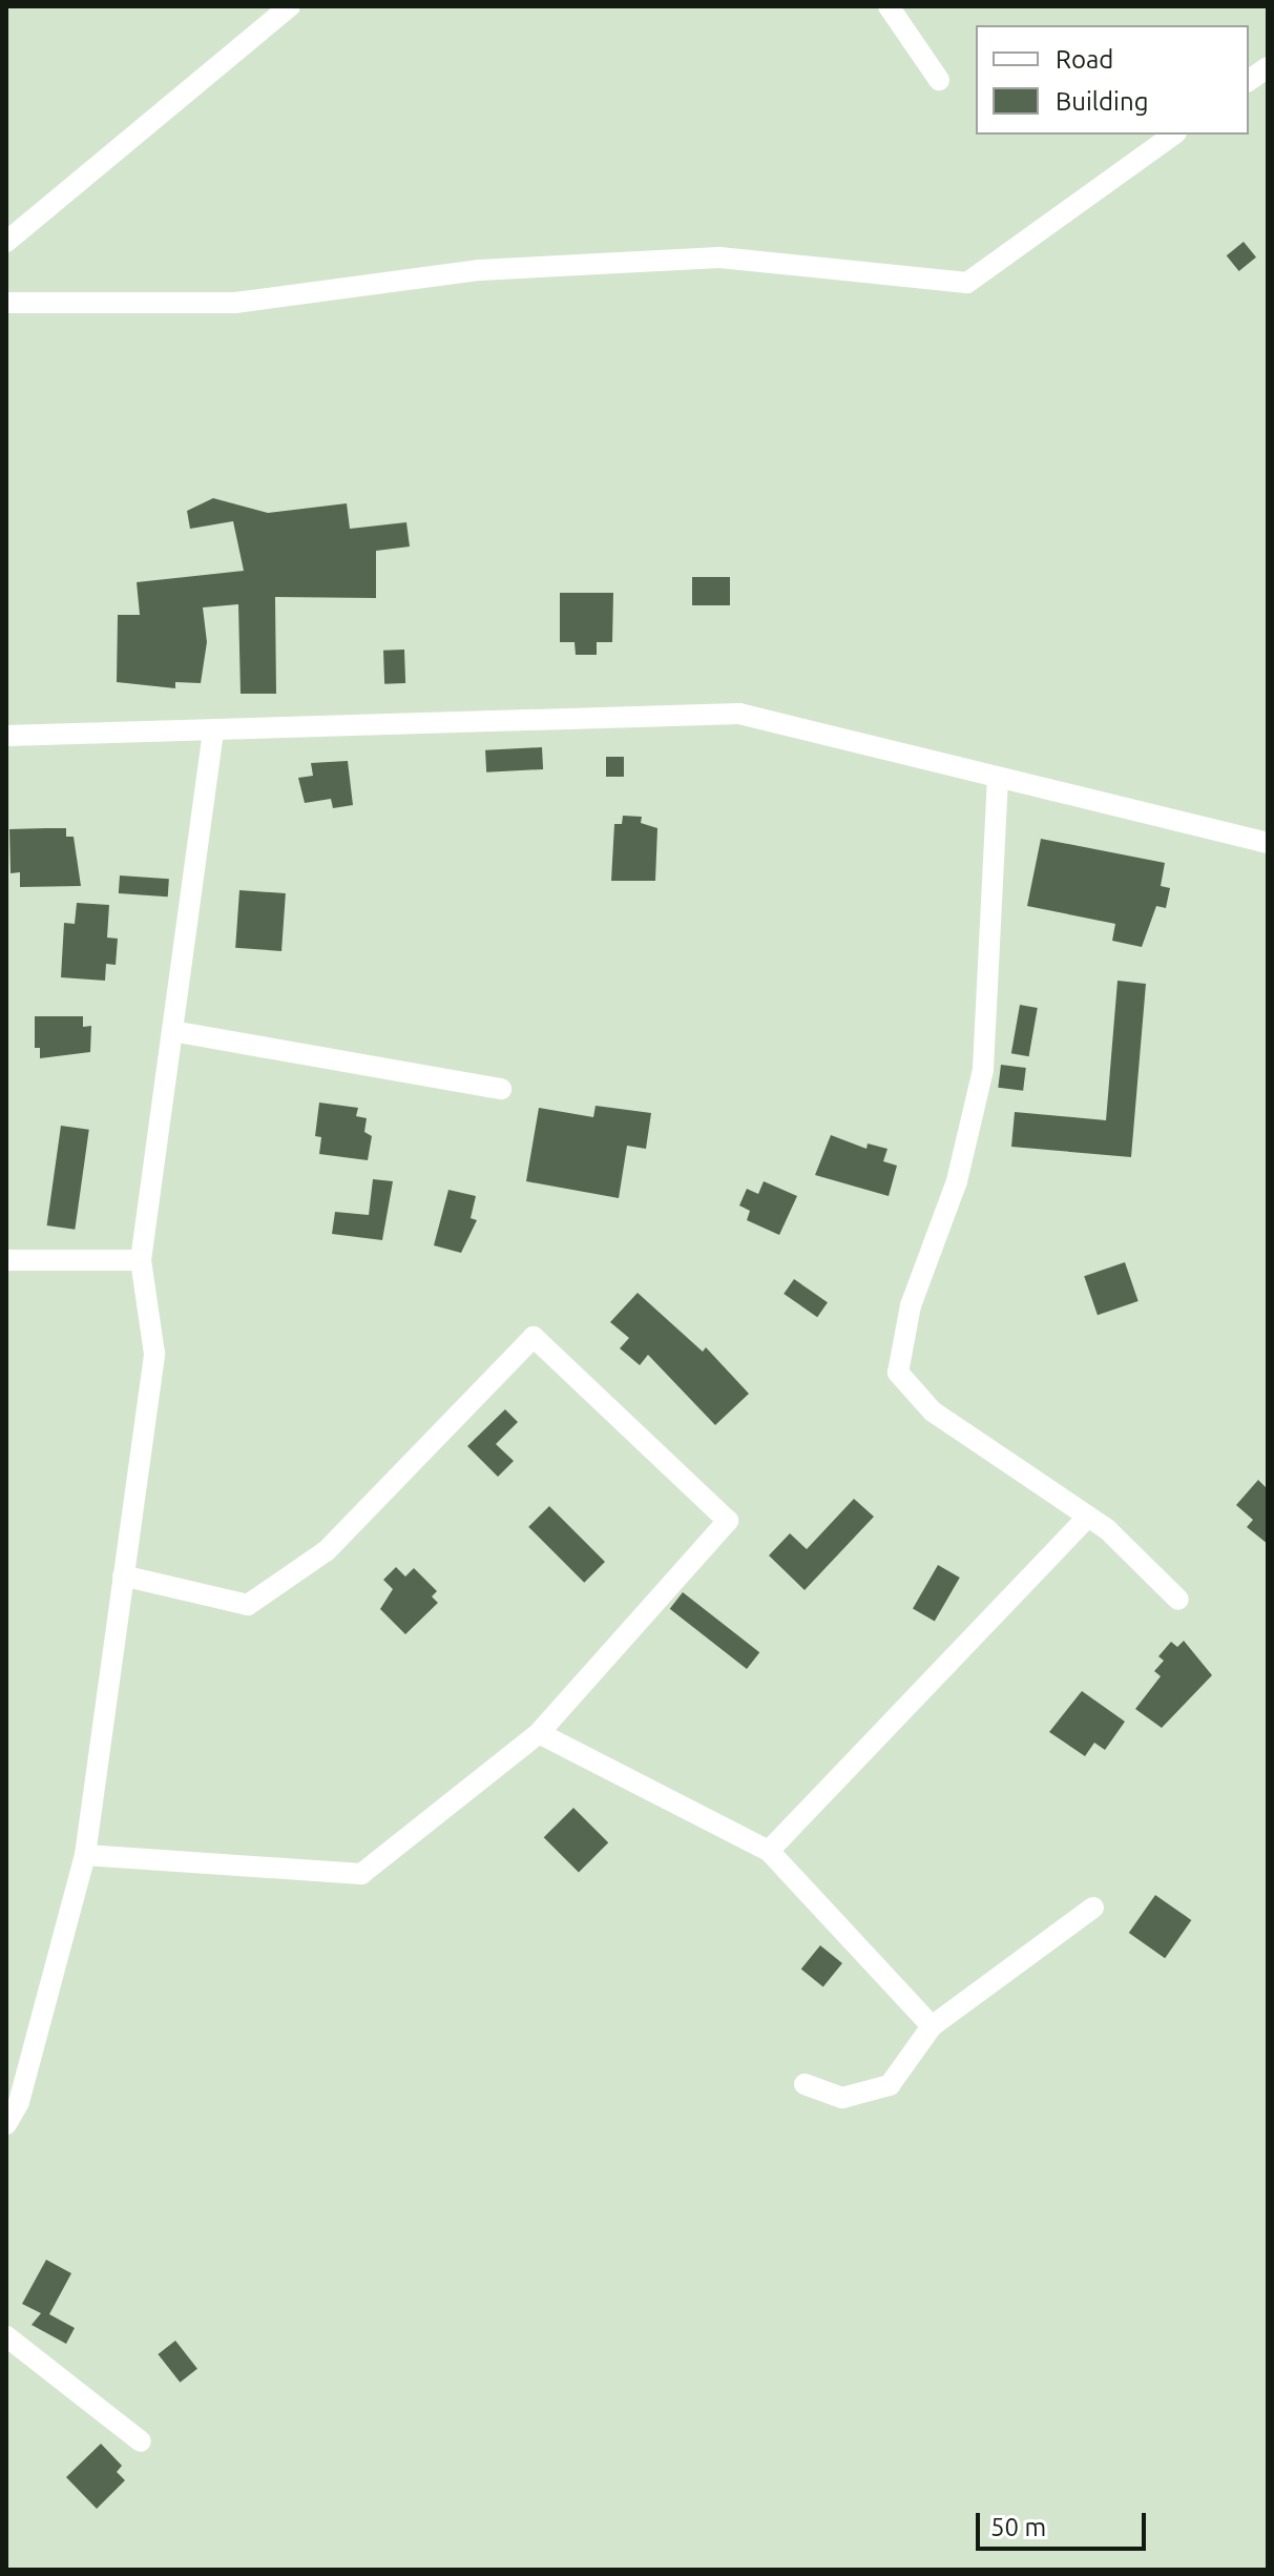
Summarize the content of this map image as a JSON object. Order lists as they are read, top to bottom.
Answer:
{
  "legend": ["Road", "Building"],
  "scale_bar": "50 m"
}
